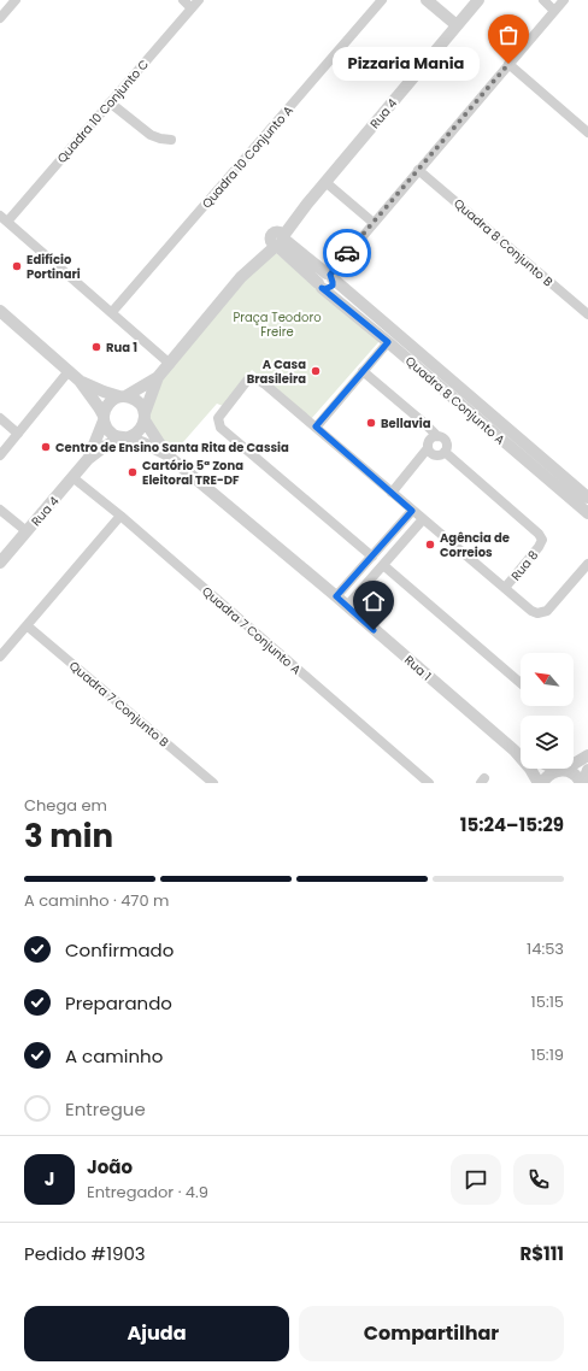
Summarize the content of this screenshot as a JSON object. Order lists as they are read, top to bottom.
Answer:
{
  "streets": {
    "street": [
      "Quadra 10 Conjunto C",
      "Rua 4",
      "Quadra 10 Conjunto A",
      "Quadra 8 Conjunto B",
      "Quadra 8 Conjunto A",
      "Rua 8",
      "Quadra 7 Conjunto A",
      "Rua 1",
      "Quadra 7 Conjunto B"
    ]
  },
  "crossings": [
    ["Rua 4", "Quadra 8 Conjunto A"],
    ["Rua 4", "Quadra 7 Conjunto A"]
  ],
  "parks": ["Praça Teodoro Freire"],
  "places": [
    "Pizzaria Mania",
    "Edifício Portinari",
    "Rua 1",
    "A Casa Brasileira",
    "Bellavia",
    "Centro de Ensino Santa Rita de Cassia",
    "Cartório 5ª Zona Eleitoral TRE-DF",
    "Agência de Correios"
  ],
  "north": "top left",
  "page": {
    "bubble": "Pizzaria Mania",
    "heading": ["3 min", "Chega em", "15:24–15:29"],
    "panel": [
      "João",
      "Entregador · 4.9",
      "Pedido #1903",
      "R$111"
    ],
    "bar": "A caminho · 470 m",
    "list": [
      ["Confirmado", "14:53"],
      ["Preparando", "15:15"],
      ["A caminho", "15:19"],
      "Entregue"
    ],
    "round": "J",
    "buttons": ["Ajuda", "Compartilhar"]
  }
}
